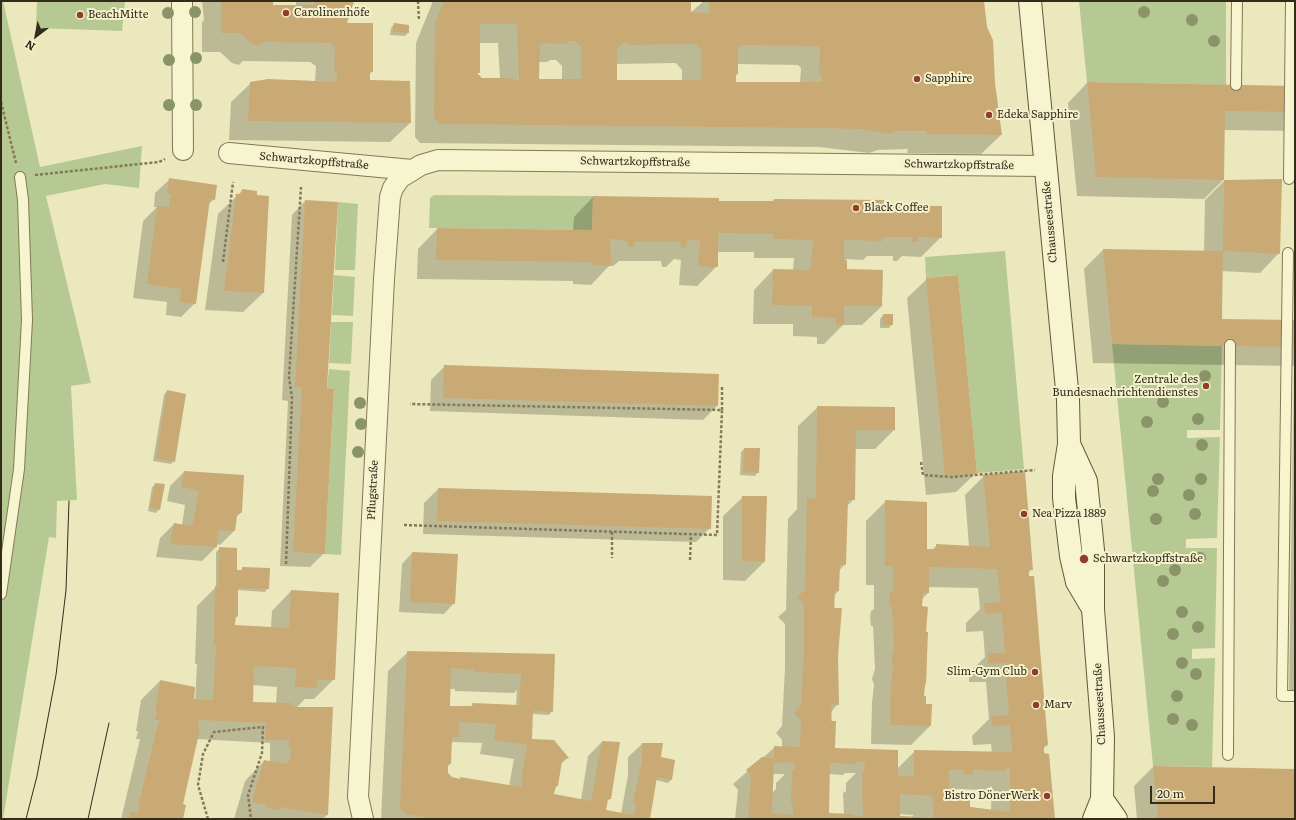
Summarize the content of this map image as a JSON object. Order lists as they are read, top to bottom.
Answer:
{
  "streets": {
    "main road": ["Chausseestraße"],
    "street": ["Schwartzkopffstraße", "Pflugstraße"]
  },
  "crossings": [
    ["Schwartzkopffstraße", "Chausseestraße"],
    ["Schwartzkopffstraße", "Pflugstraße"]
  ],
  "places": [
    "Carolinenhöfe",
    "BeachMitte",
    "Sapphire",
    "Edeka Sapphire",
    "Black Coffee",
    "Zentrale des Bundesnachrichtendienstes",
    "Nea Pizza 1889",
    "Schwartzkopffstraße",
    "Slim-Gym Club",
    "Marv",
    "Bistro DönerWerk"
  ],
  "scale_bar": "20 m",
  "north": "bottom left"
}
